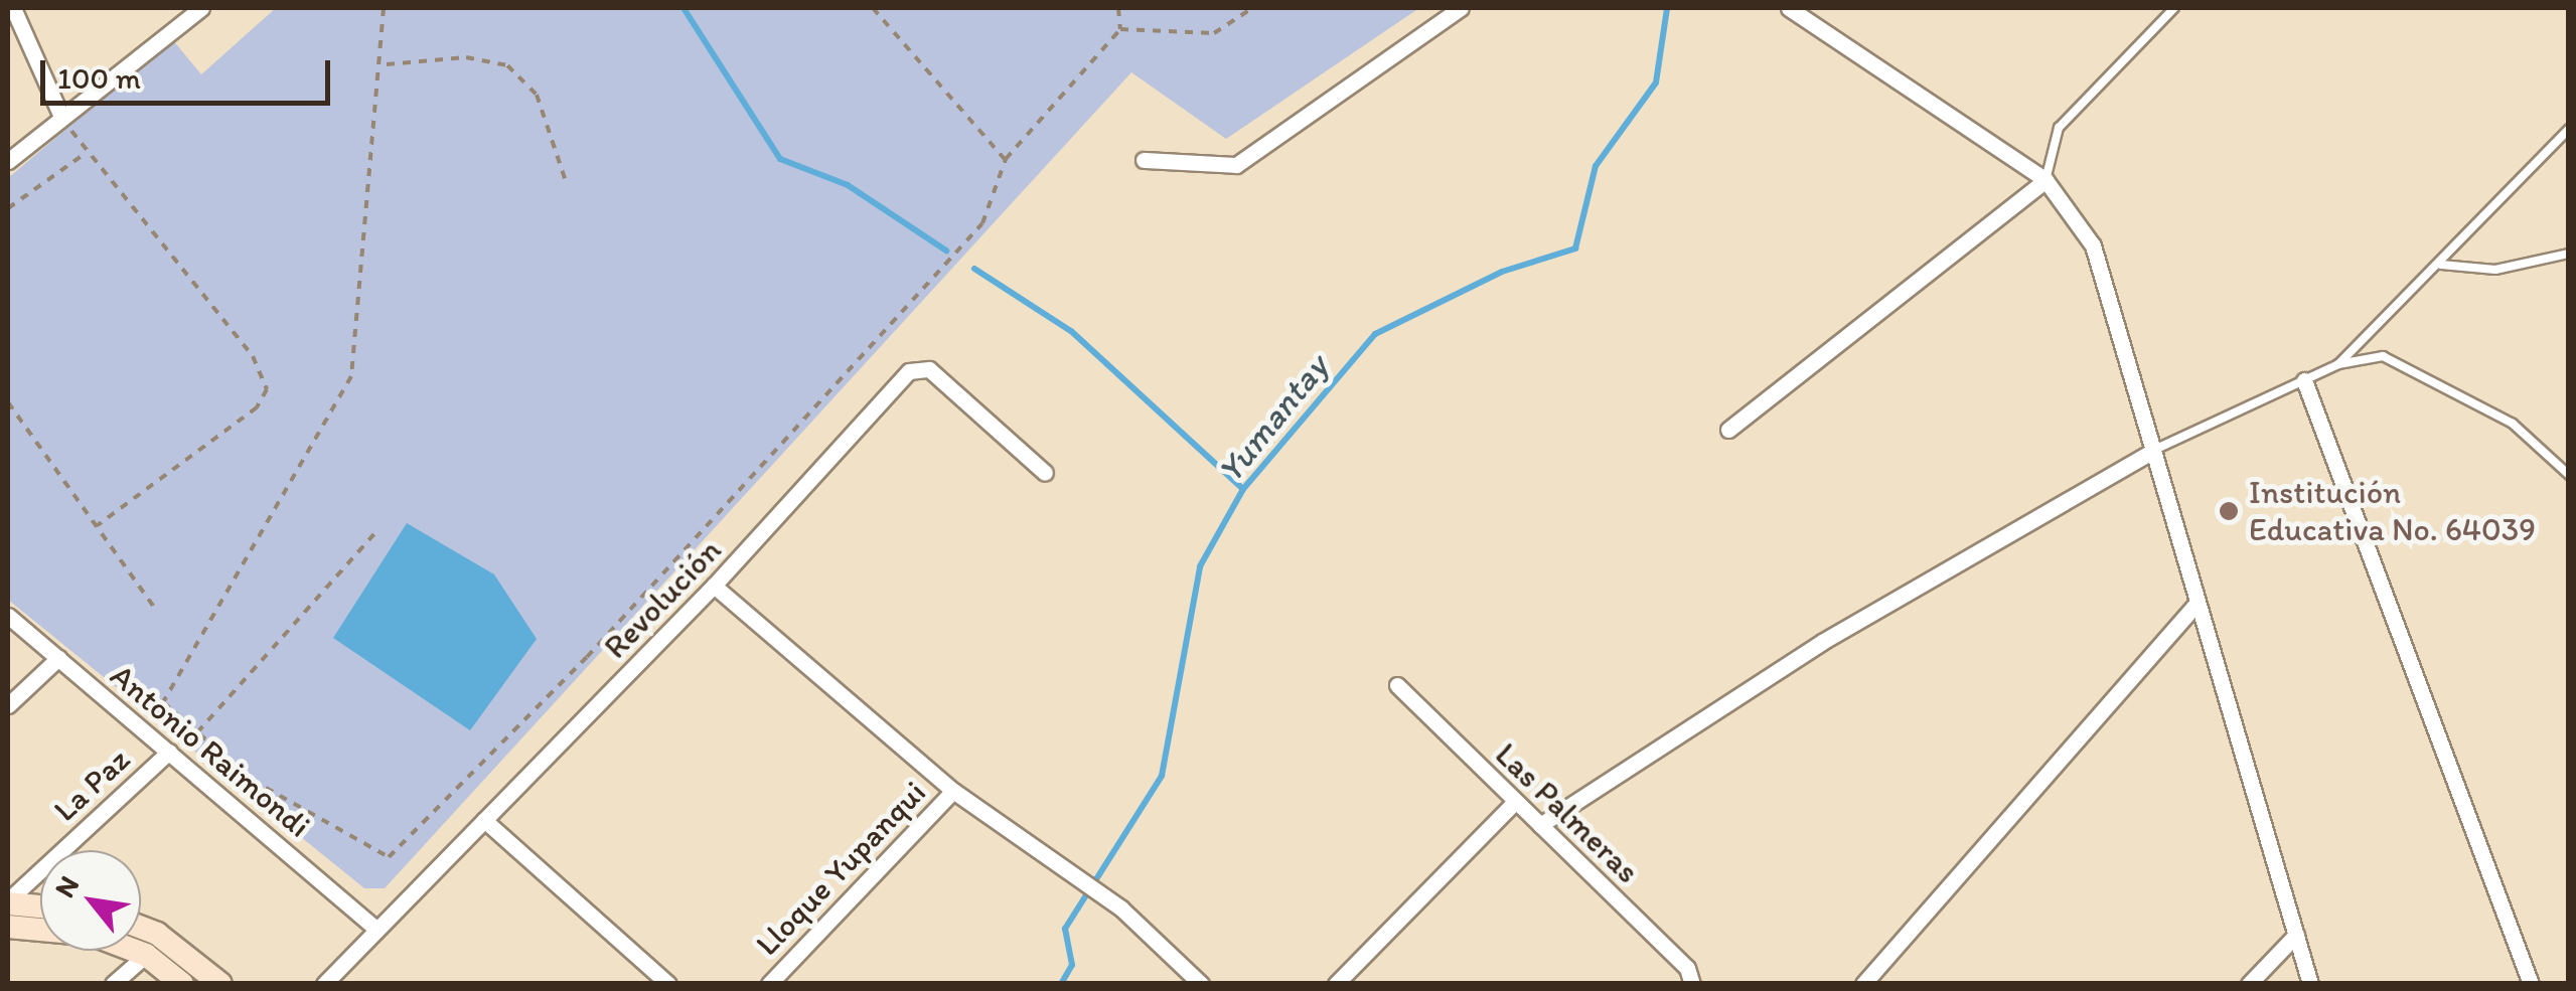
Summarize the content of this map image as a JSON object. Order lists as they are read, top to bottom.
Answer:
{
  "streets": {
    "street": [
      "Revolución",
      "Antonio Raimondi",
      "La Paz",
      "Las Palmeras",
      "Lloque Yupanqui"
    ]
  },
  "crossings": [
    ["Revolución", "Antonio Raimondi"],
    ["Antonio Raimondi", "La Paz"]
  ],
  "water": ["Yumantay"],
  "places": ["Institución Educativa No. 64039"],
  "scale_bar": "100 m",
  "north": "top left"
}
